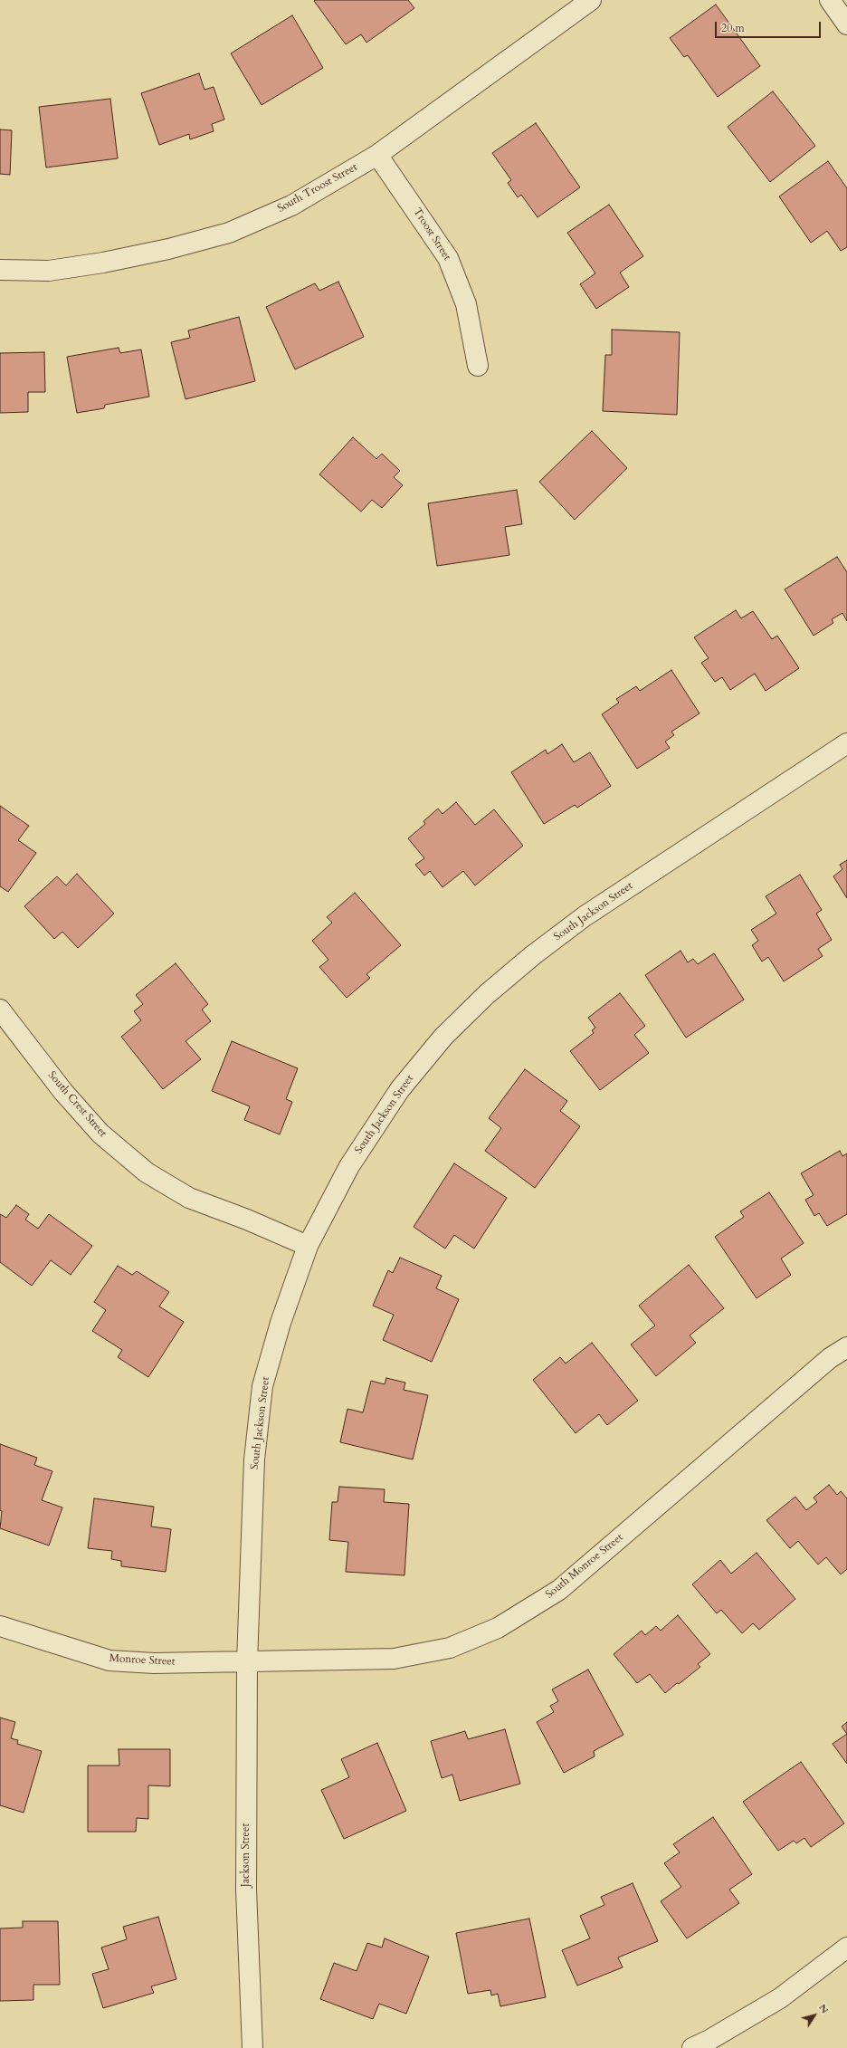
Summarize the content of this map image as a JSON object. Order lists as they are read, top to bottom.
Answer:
{
  "streets": {
    "street": [
      "South Troost Street",
      "Troost Street",
      "South Jackson Street",
      "South Crest Street",
      "South Monroe Street",
      "Monroe Street",
      "Jackson Street"
    ]
  },
  "crossings": [
    ["South Troost Street", "Troost Street"],
    ["South Jackson Street", "South Crest Street"],
    ["South Jackson Street", "Monroe Street"],
    ["South Jackson Street", "Jackson Street"],
    ["South Monroe Street", "Monroe Street"],
    ["Monroe Street", "Jackson Street"]
  ],
  "scale_bar": "20 m",
  "north": "top right"
}
